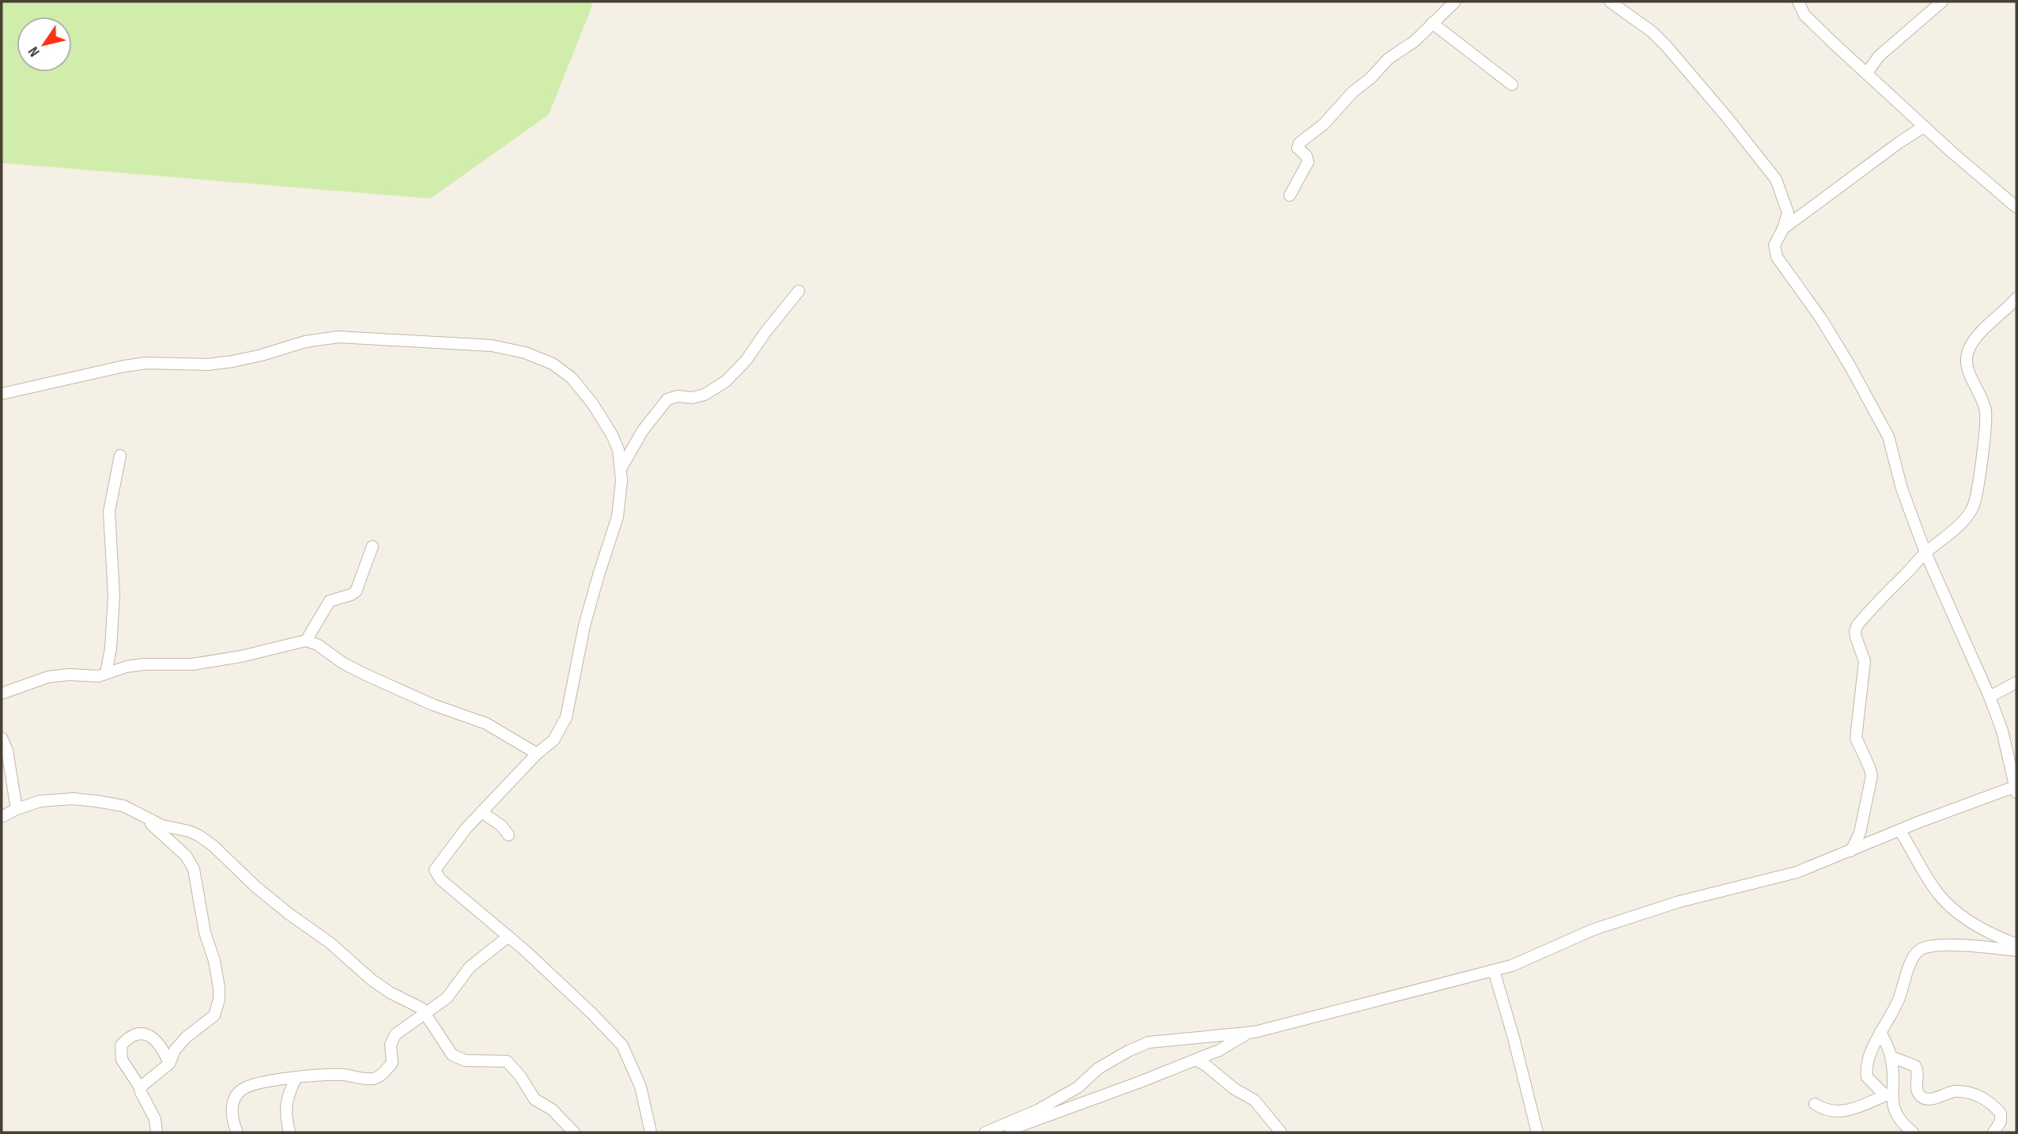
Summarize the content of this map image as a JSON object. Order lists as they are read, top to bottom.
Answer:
{
  "north": "bottom left"
}
